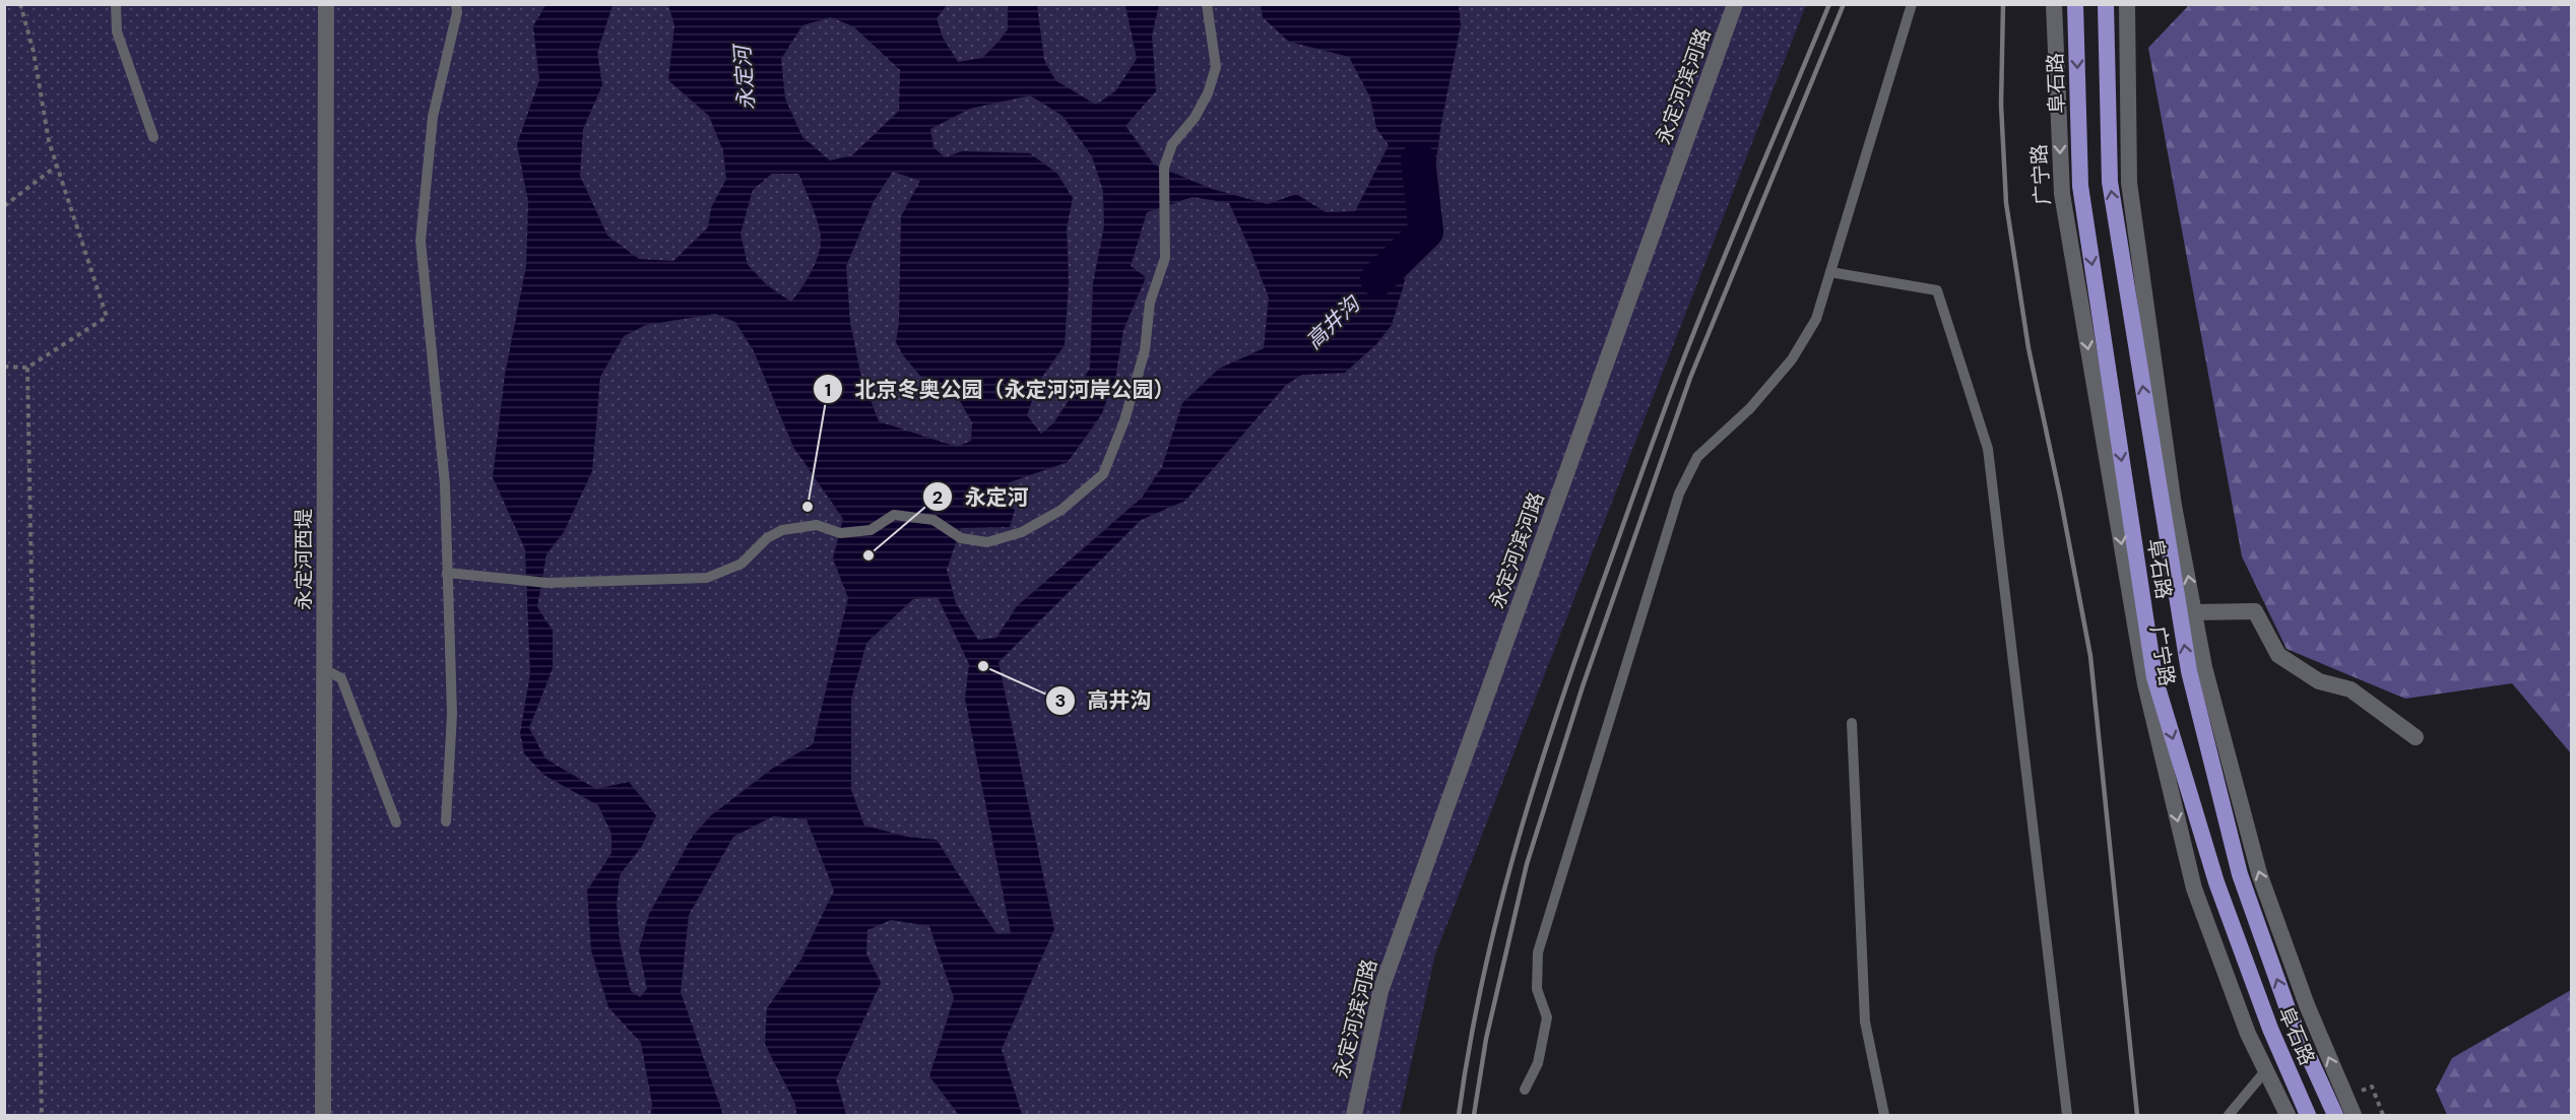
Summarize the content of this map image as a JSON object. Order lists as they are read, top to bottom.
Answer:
{
  "streets": {
    "highway": ["阜石路"],
    "street": ["永定河滨河路", "广宁路", "永定河西堤"]
  },
  "water": ["永定河", "高井沟"],
  "places": ["北京冬奥公园（永定河河岸公园）", "永定河", "高井沟"]
}
